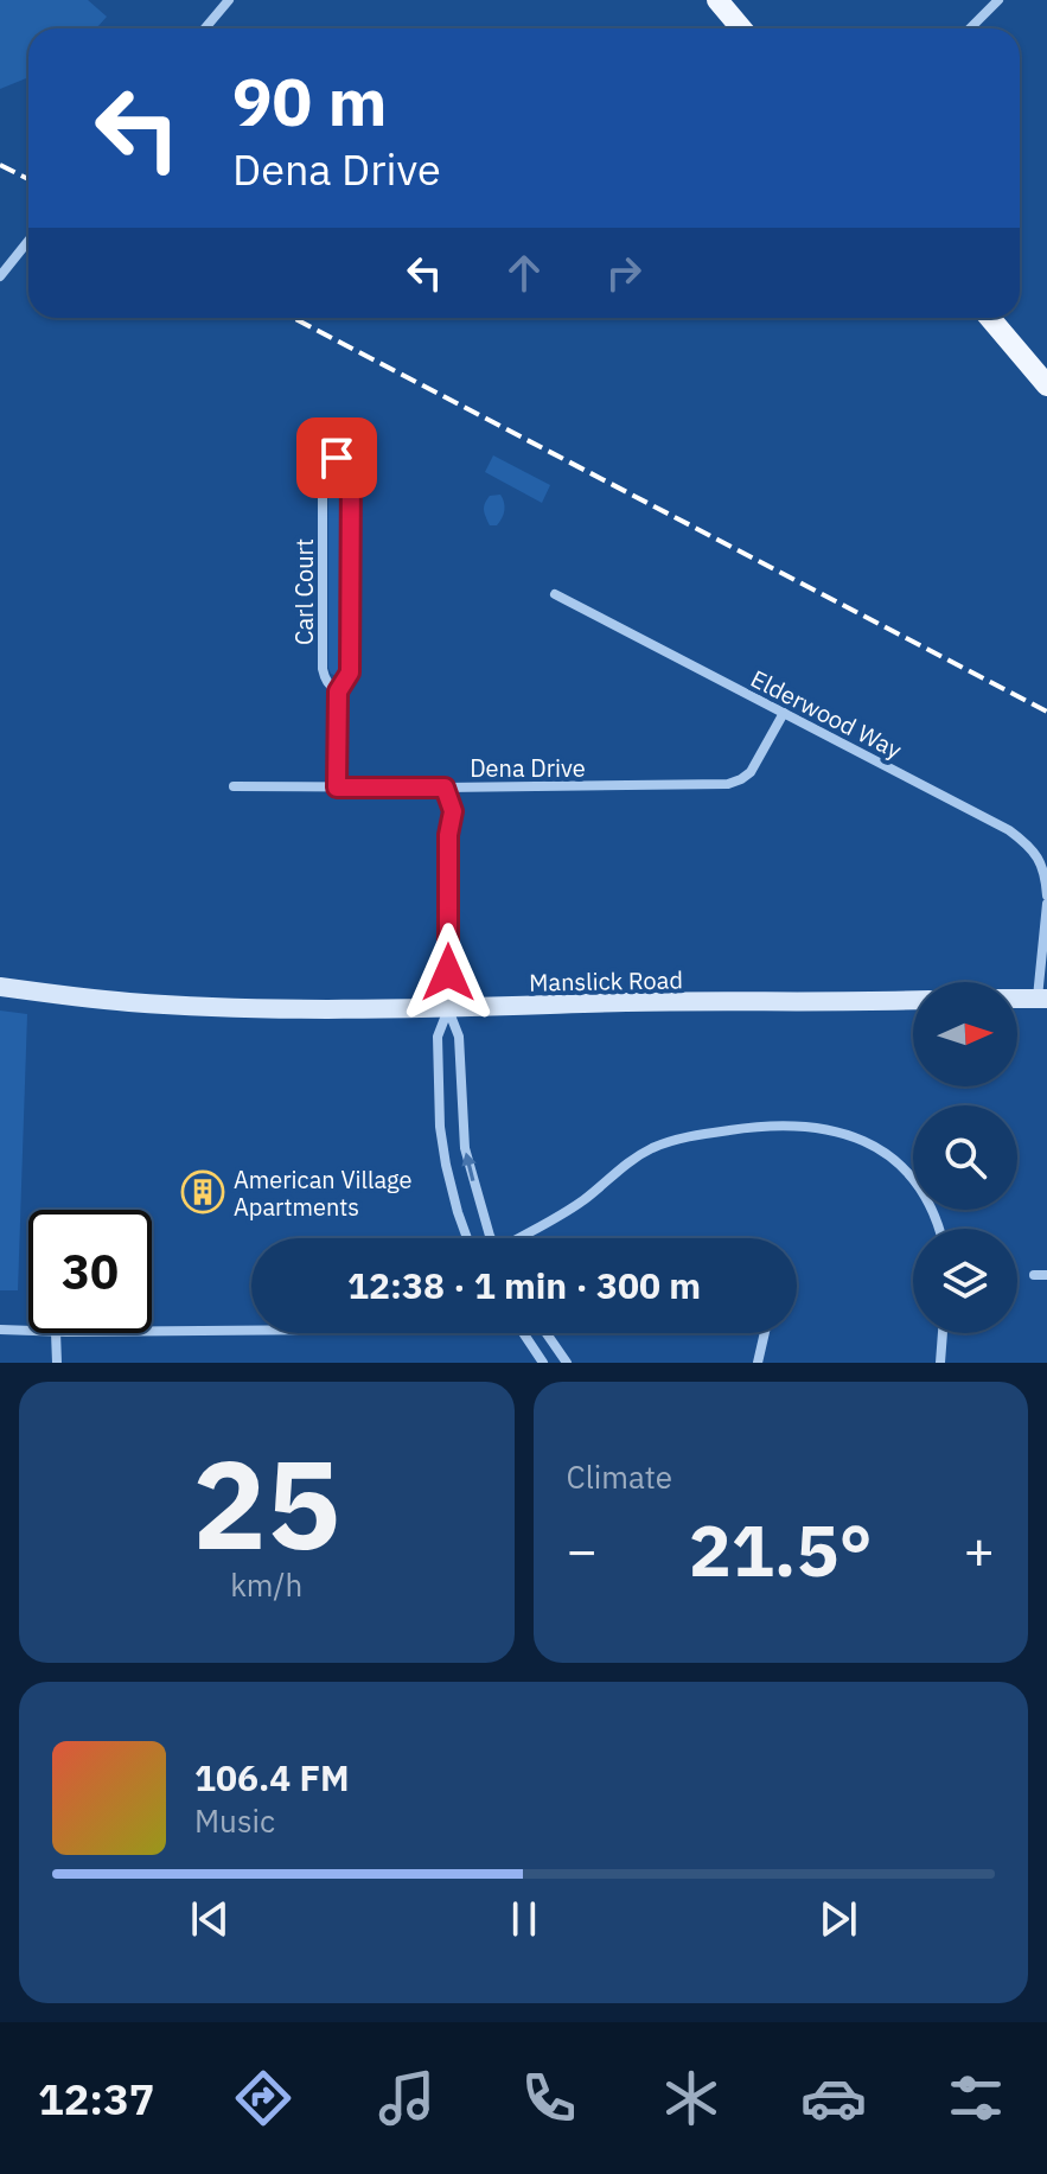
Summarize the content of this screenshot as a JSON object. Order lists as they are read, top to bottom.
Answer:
{
  "streets": {
    "main road": ["Manslick Road"],
    "street": ["Carl Court", "Elderwood Way", "Dena Drive"]
  },
  "crossings": [
    ["Carl Court", "Dena Drive"],
    ["Elderwood Way", "Dena Drive"]
  ],
  "places": {
    "building": ["American Village Apartments"]
  },
  "north": "right",
  "page": {
    "turn": ["90 m", "Dena Drive"],
    "limit": "30",
    "trip": "12:38 · 1 min · 300 m",
    "tile": [
      ["25", "km/h"],
      "Climate"
    ],
    "heat": ["−", "21.5°", "+"],
    "song": ["106.4 FM", "Music"],
    "tabs": "12:37"
  }
}
